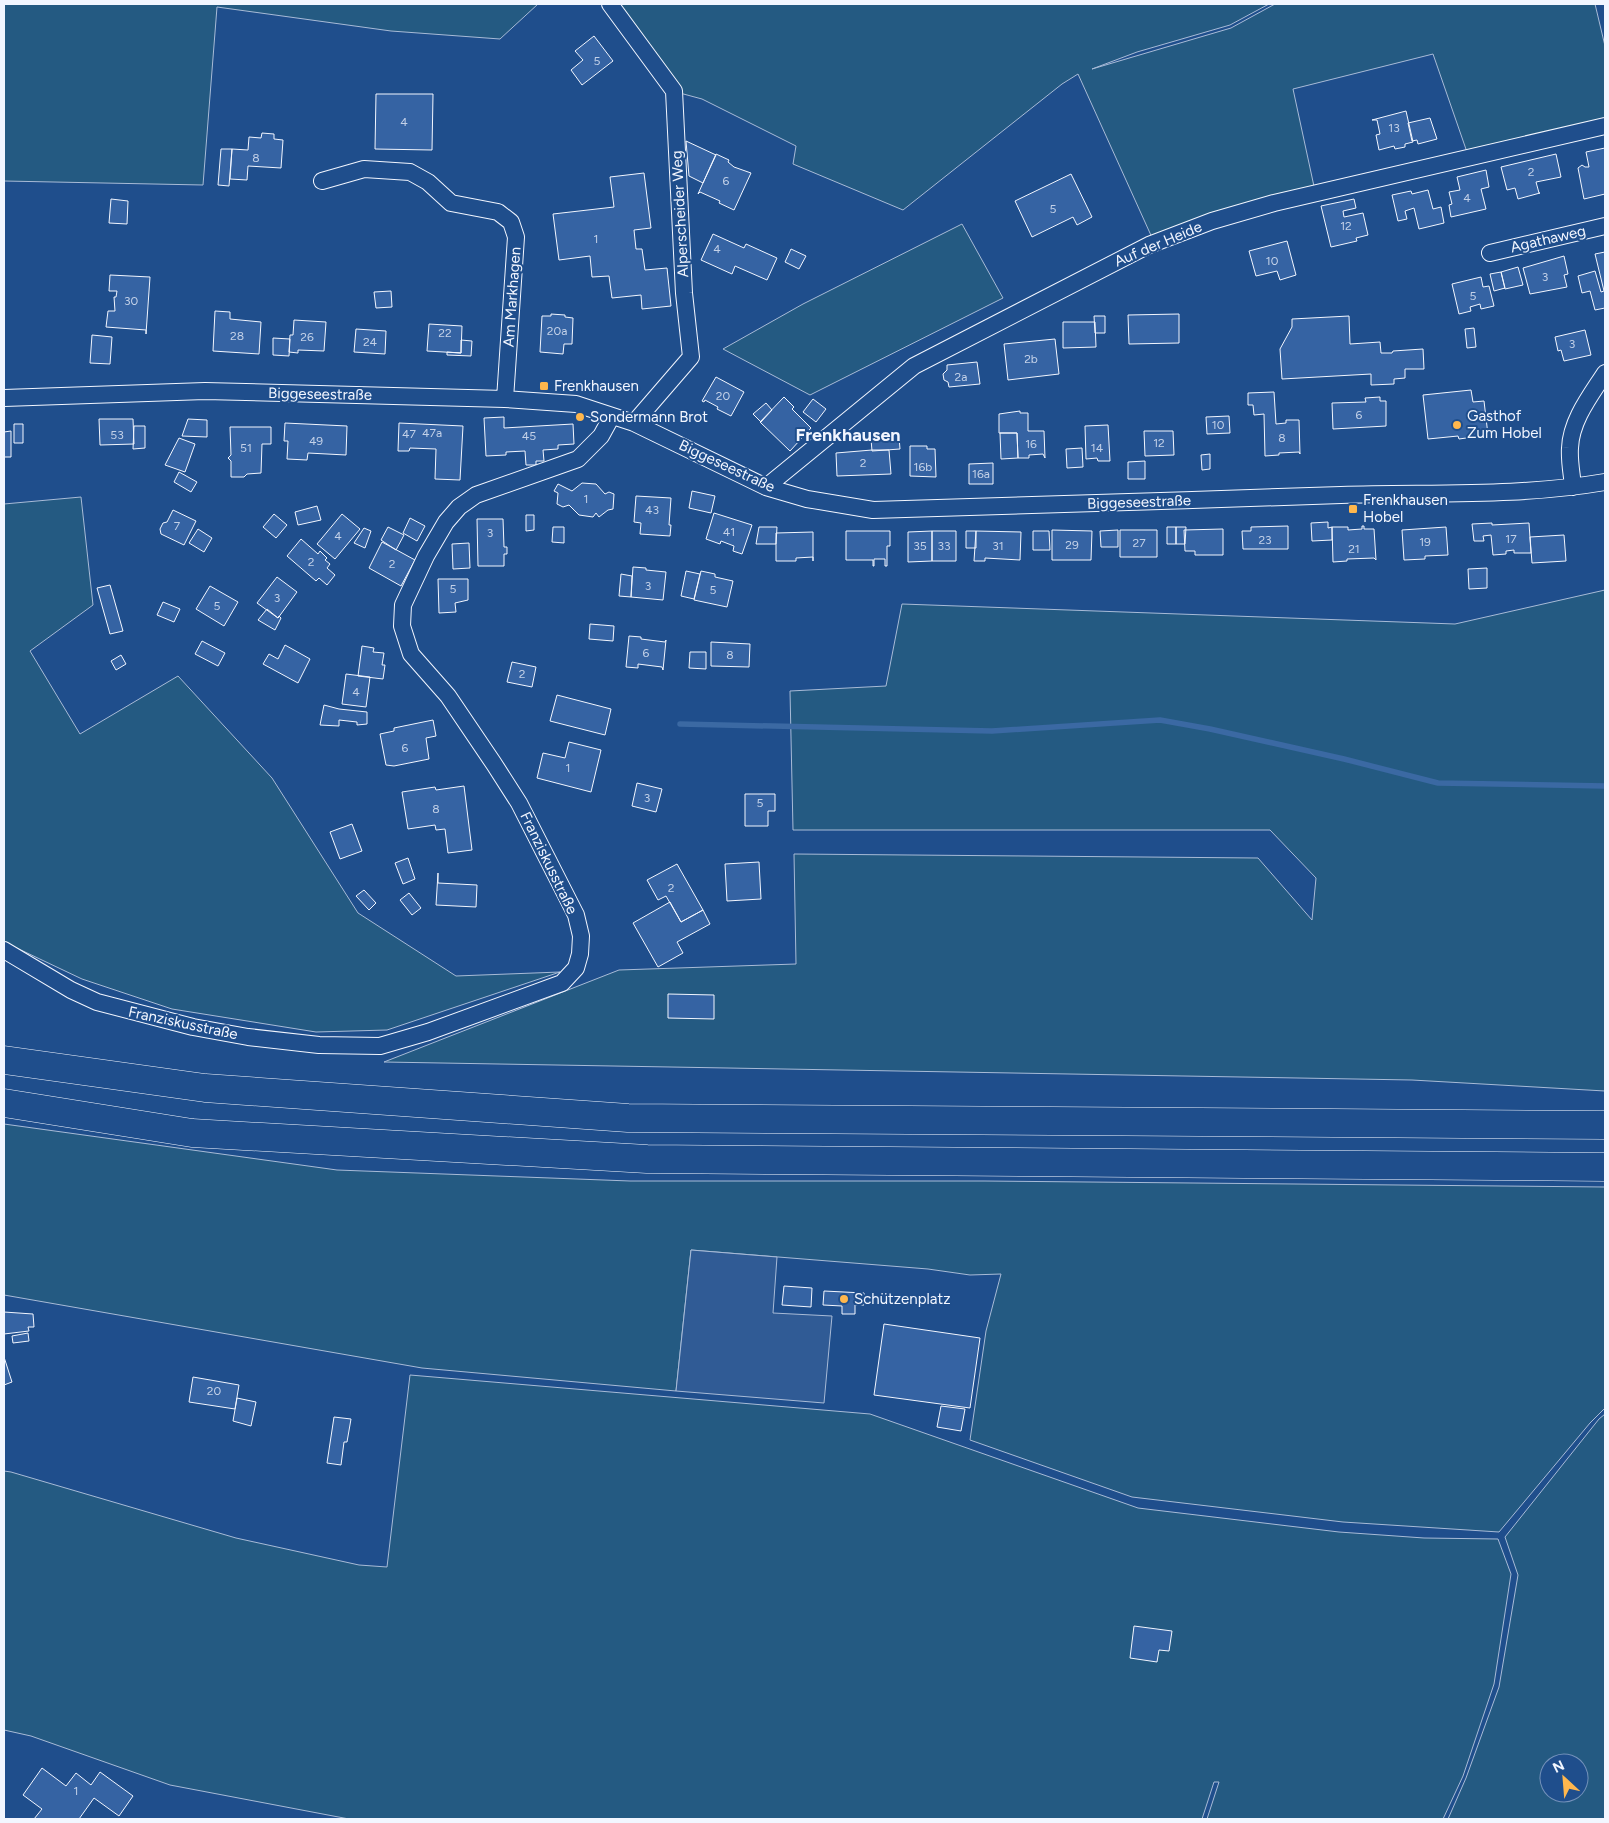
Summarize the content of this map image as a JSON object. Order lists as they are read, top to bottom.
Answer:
{
  "streets": {
    "street": [
      "Alperscheider Weg",
      "Agathaweg",
      "Auf der Heide",
      "Am Markhagen",
      "Biggeseestraße",
      "Franziskusstraße"
    ]
  },
  "crossings": [
    ["Alperscheider Weg", "Biggeseestraße"],
    ["Auf der Heide", "Biggeseestraße"],
    ["Am Markhagen", "Biggeseestraße"],
    ["Biggeseestraße", "Franziskusstraße"]
  ],
  "districts": ["Frenkhausen"],
  "places": {
    "transit": ["Frenkhausen", "Frenkhausen Hobel"],
    "other": ["Sondermann Brot", "Gasthof Zum Hobel", "Schützenplatz"]
  },
  "house_numbers": [
    "5",
    "4",
    "13",
    "8",
    "2",
    "6",
    "4",
    "5",
    "12",
    "1",
    "4",
    "10",
    "3",
    "5",
    "30",
    "20a",
    "22",
    "28",
    "26",
    "24",
    "3",
    "2b",
    "2a",
    "20",
    "6",
    "10",
    "47a",
    "47",
    "53",
    "45",
    "8",
    "49",
    "12",
    "16",
    "51",
    "14",
    "2",
    "16b",
    "16a",
    "1",
    "43",
    "7",
    "41",
    "3",
    "4",
    "17",
    "23",
    "19",
    "27",
    "29",
    "35",
    "33",
    "31",
    "21",
    "2",
    "2",
    "3",
    "5",
    "5",
    "3",
    "5",
    "6",
    "8",
    "2",
    "4",
    "6",
    "1",
    "3",
    "5",
    "8",
    "2",
    "20",
    "1"
  ],
  "north": "top left"
}
